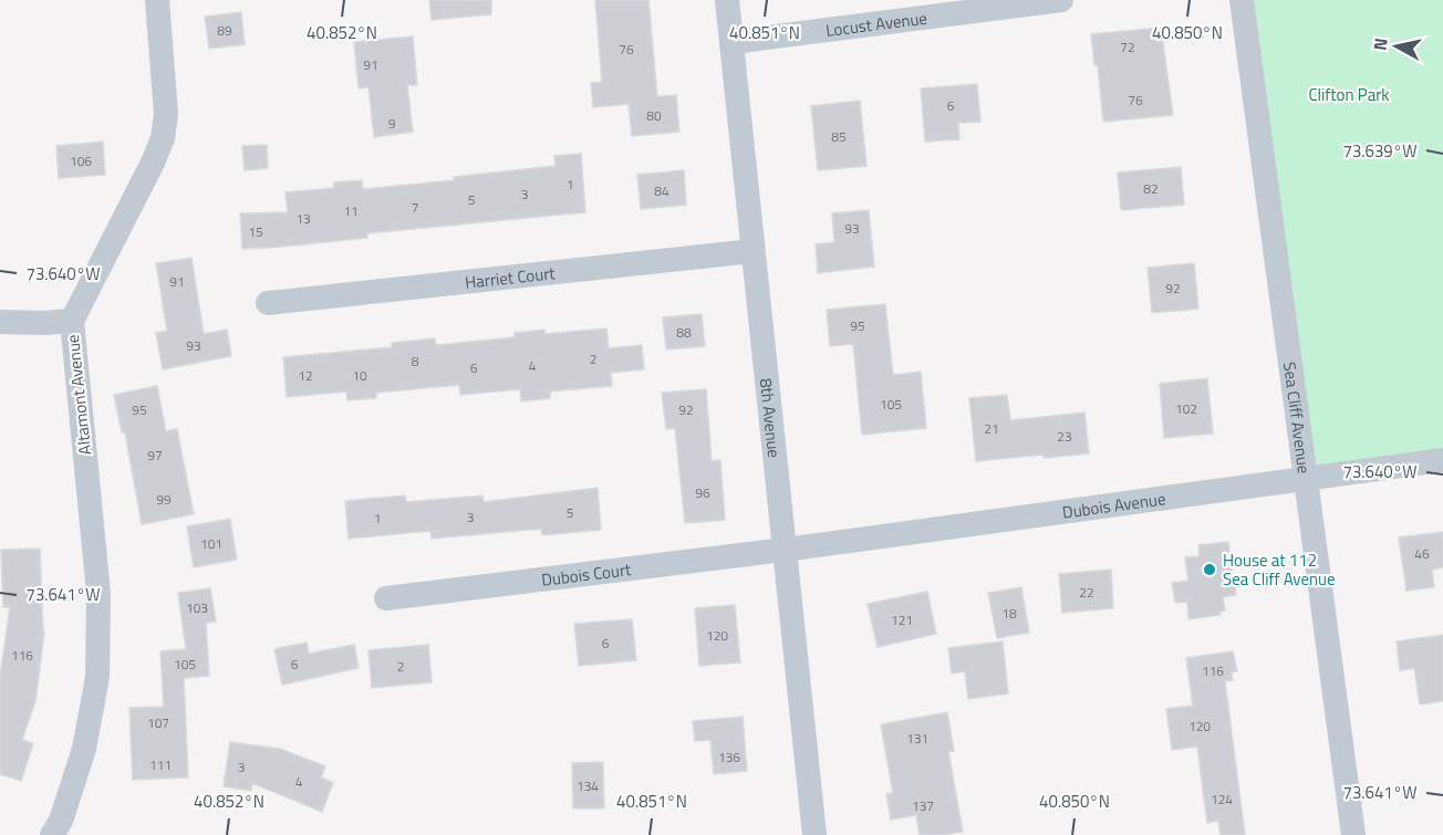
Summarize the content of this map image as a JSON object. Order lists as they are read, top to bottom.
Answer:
{
  "streets": {
    "street": [
      "Locust Avenue",
      "Harriet Court",
      "Altamont Avenue",
      "Sea Cliff Avenue",
      "8th Avenue",
      "Dubois Avenue",
      "Dubois Court"
    ]
  },
  "crossings": [
    ["Locust Avenue", "8th Avenue"],
    ["Harriet Court", "8th Avenue"],
    ["Sea Cliff Avenue", "Dubois Avenue"],
    ["8th Avenue", "Dubois Avenue"],
    ["8th Avenue", "Dubois Court"],
    ["Dubois Avenue", "Dubois Court"]
  ],
  "parks": ["Clifton Park"],
  "places": ["House at 112 Sea Cliff Avenue"],
  "house_numbers": [
    "89",
    "72",
    "76",
    "91",
    "76",
    "6",
    "80",
    "9",
    "85",
    "106",
    "1",
    "82",
    "84",
    "3",
    "5",
    "7",
    "11",
    "13",
    "93",
    "15",
    "91",
    "92",
    "95",
    "88",
    "93",
    "2",
    "8",
    "4",
    "6",
    "12",
    "10",
    "105",
    "102",
    "95",
    "92",
    "21",
    "23",
    "97",
    "96",
    "99",
    "5",
    "3",
    "1",
    "101",
    "46",
    "22",
    "103",
    "18",
    "121",
    "120",
    "6",
    "116",
    "105",
    "6",
    "2",
    "116",
    "107",
    "120",
    "131",
    "136",
    "111",
    "3",
    "4",
    "134",
    "124",
    "137"
  ],
  "north": "left",
  "coordinates": [
    "40.852°N",
    "40.851°N",
    "40.850°N",
    "73.639°W",
    "73.640°W",
    "73.641°W"
  ]
}
